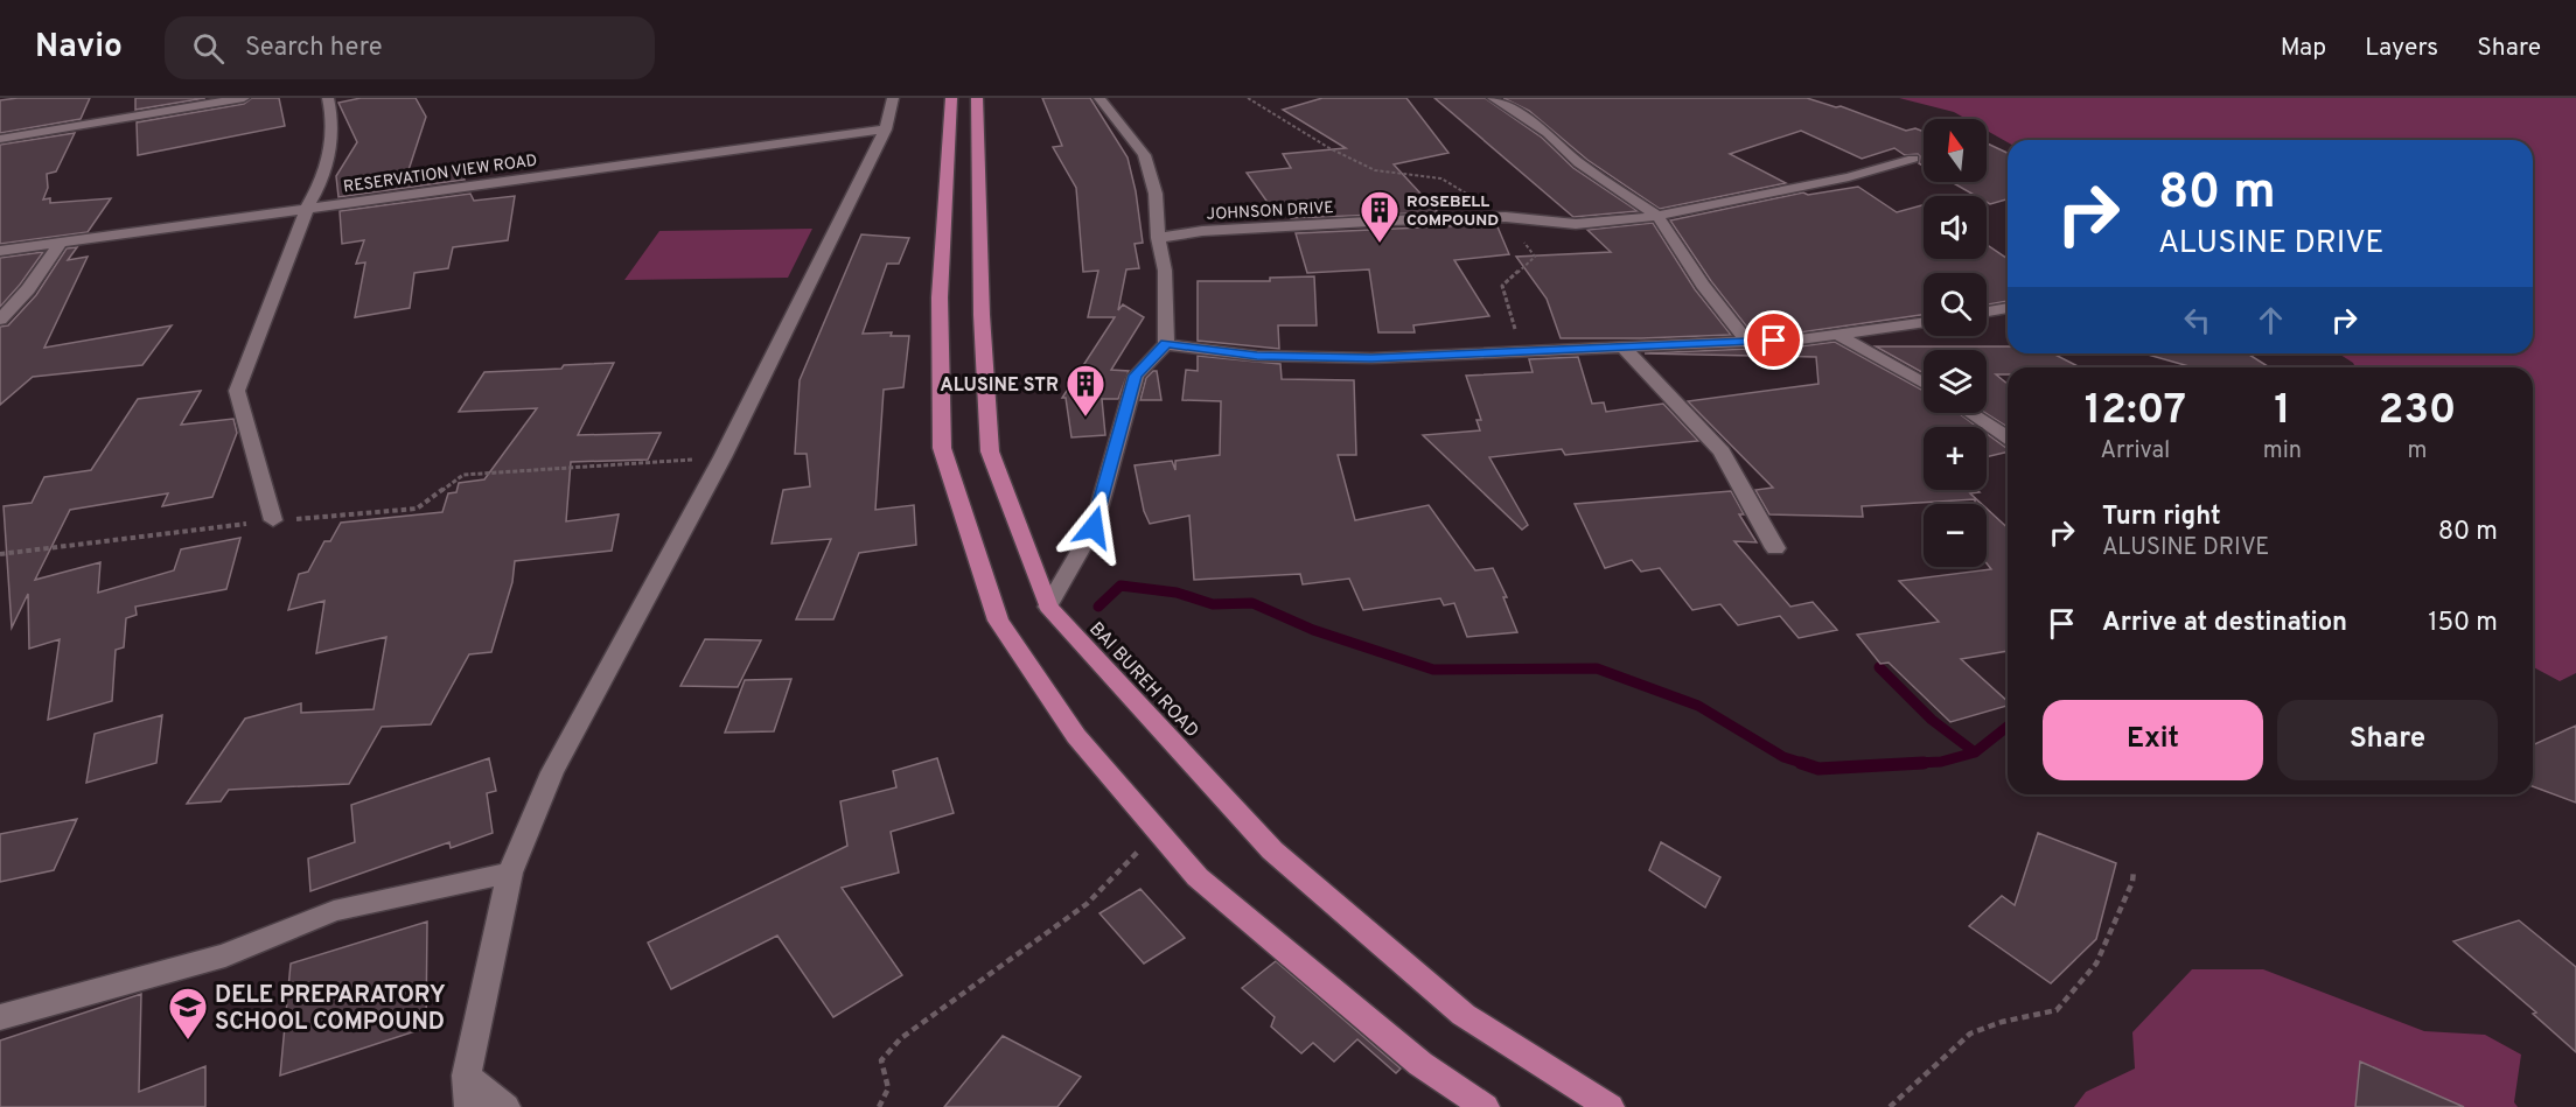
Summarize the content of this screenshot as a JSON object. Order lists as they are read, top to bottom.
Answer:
{
  "streets": {
    "highway": ["BAI BUREH ROAD"],
    "street": ["RESERVATION VIEW ROAD", "JOHNSON DRIVE"]
  },
  "places": {
    "building": ["ROSEBELL COMPOUND", "ALUSINE STR"],
    "school or university": ["DELE PREPARATORY SCHOOL COMPOUND"]
  },
  "north": "top",
  "page": {
    "header": "Navio",
    "search": "Search here",
    "nav": ["Map", "Layers", "Share"],
    "map_buttons": ["+", "−"],
    "turn": ["80 m", "ALUSINE DRIVE"],
    "eta": [
      "12:07",
      "Arrival",
      "1",
      "min",
      "230",
      "m"
    ],
    "list": [
      {
        "name": "Turn right",
        "note": "ALUSINE DRIVE",
        "value": "80 m"
      },
      {
        "name": "Arrive at destination",
        "value": "150 m"
      }
    ],
    "buttons": ["Exit", "Share"]
  }
}
